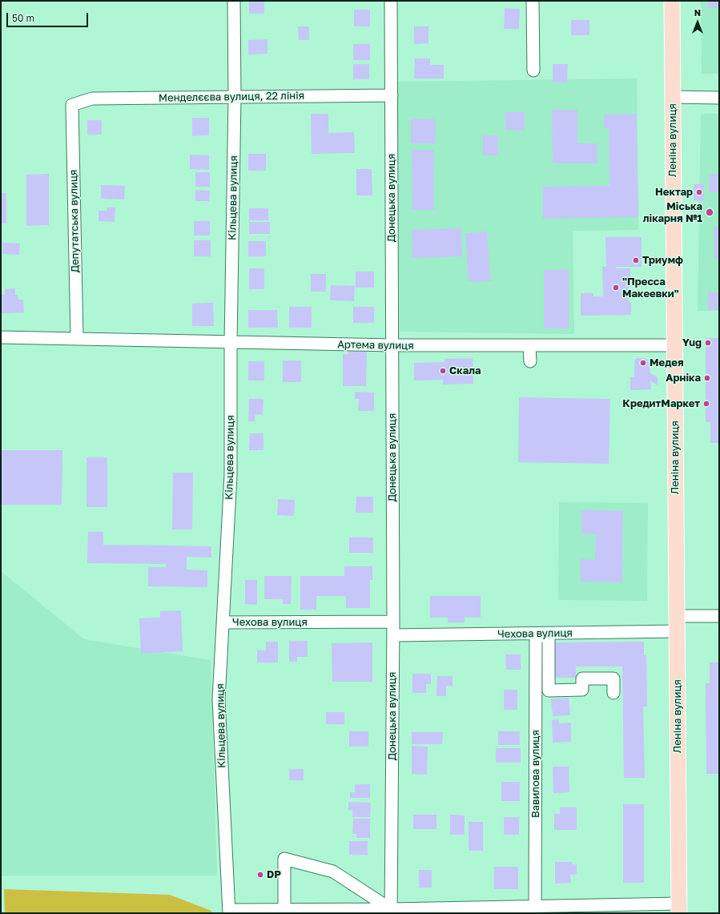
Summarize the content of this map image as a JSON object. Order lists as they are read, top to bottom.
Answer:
{
  "streets": {
    "main road": ["Леніна вулиця"],
    "street": [
      "Менделєєва вулиця, 22 лінія",
      "Кільцева вулиця",
      "Донецька вулиця",
      "Депутатська вулиця",
      "Артема вулиця",
      "Чехова вулиця",
      "Вавилова вулиця"
    ]
  },
  "crossings": [
    ["Менделєєва вулиця, 22 лінія", "Кільцева вулиця"],
    ["Менделєєва вулиця, 22 лінія", "Донецька вулиця"],
    ["Менделєєва вулиця, 22 лінія", "Депутатська вулиця"],
    ["Леніна вулиця", "Артема вулиця"],
    ["Леніна вулиця", "Чехова вулиця"],
    ["Кільцева вулиця", "Артема вулиця"],
    ["Кільцева вулиця", "Чехова вулиця"],
    ["Донецька вулиця", "Артема вулиця"],
    ["Донецька вулиця", "Чехова вулиця"],
    ["Депутатська вулиця", "Артема вулиця"],
    ["Чехова вулиця", "Вавилова вулиця"]
  ],
  "places": [
    "Нектар",
    "Міська лікарня №1",
    "Триумф",
    "\"Пресса Макеевки\"",
    "Yug",
    "Медея",
    "Скала",
    "Арніка",
    "КредитМаркет",
    "DP"
  ],
  "scale_bar": "50 m",
  "north": "top"
}
